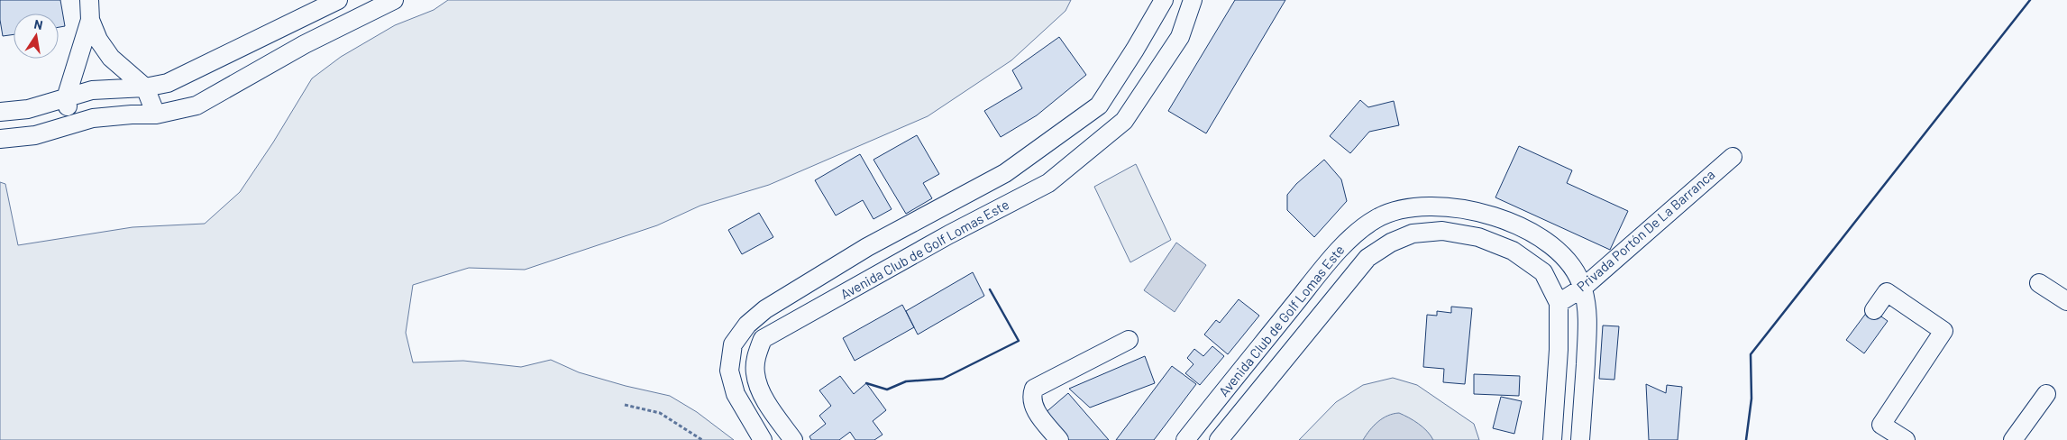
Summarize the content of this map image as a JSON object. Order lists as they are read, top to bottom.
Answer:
{
  "streets": {
    "street": ["Privada Portón De La Barranca", "Avenida Club de Golf Lomas Este"]
  },
  "crossings": [
    ["Privada Portón De La Barranca", "Avenida Club de Golf Lomas Este"]
  ],
  "north": "top"
}
